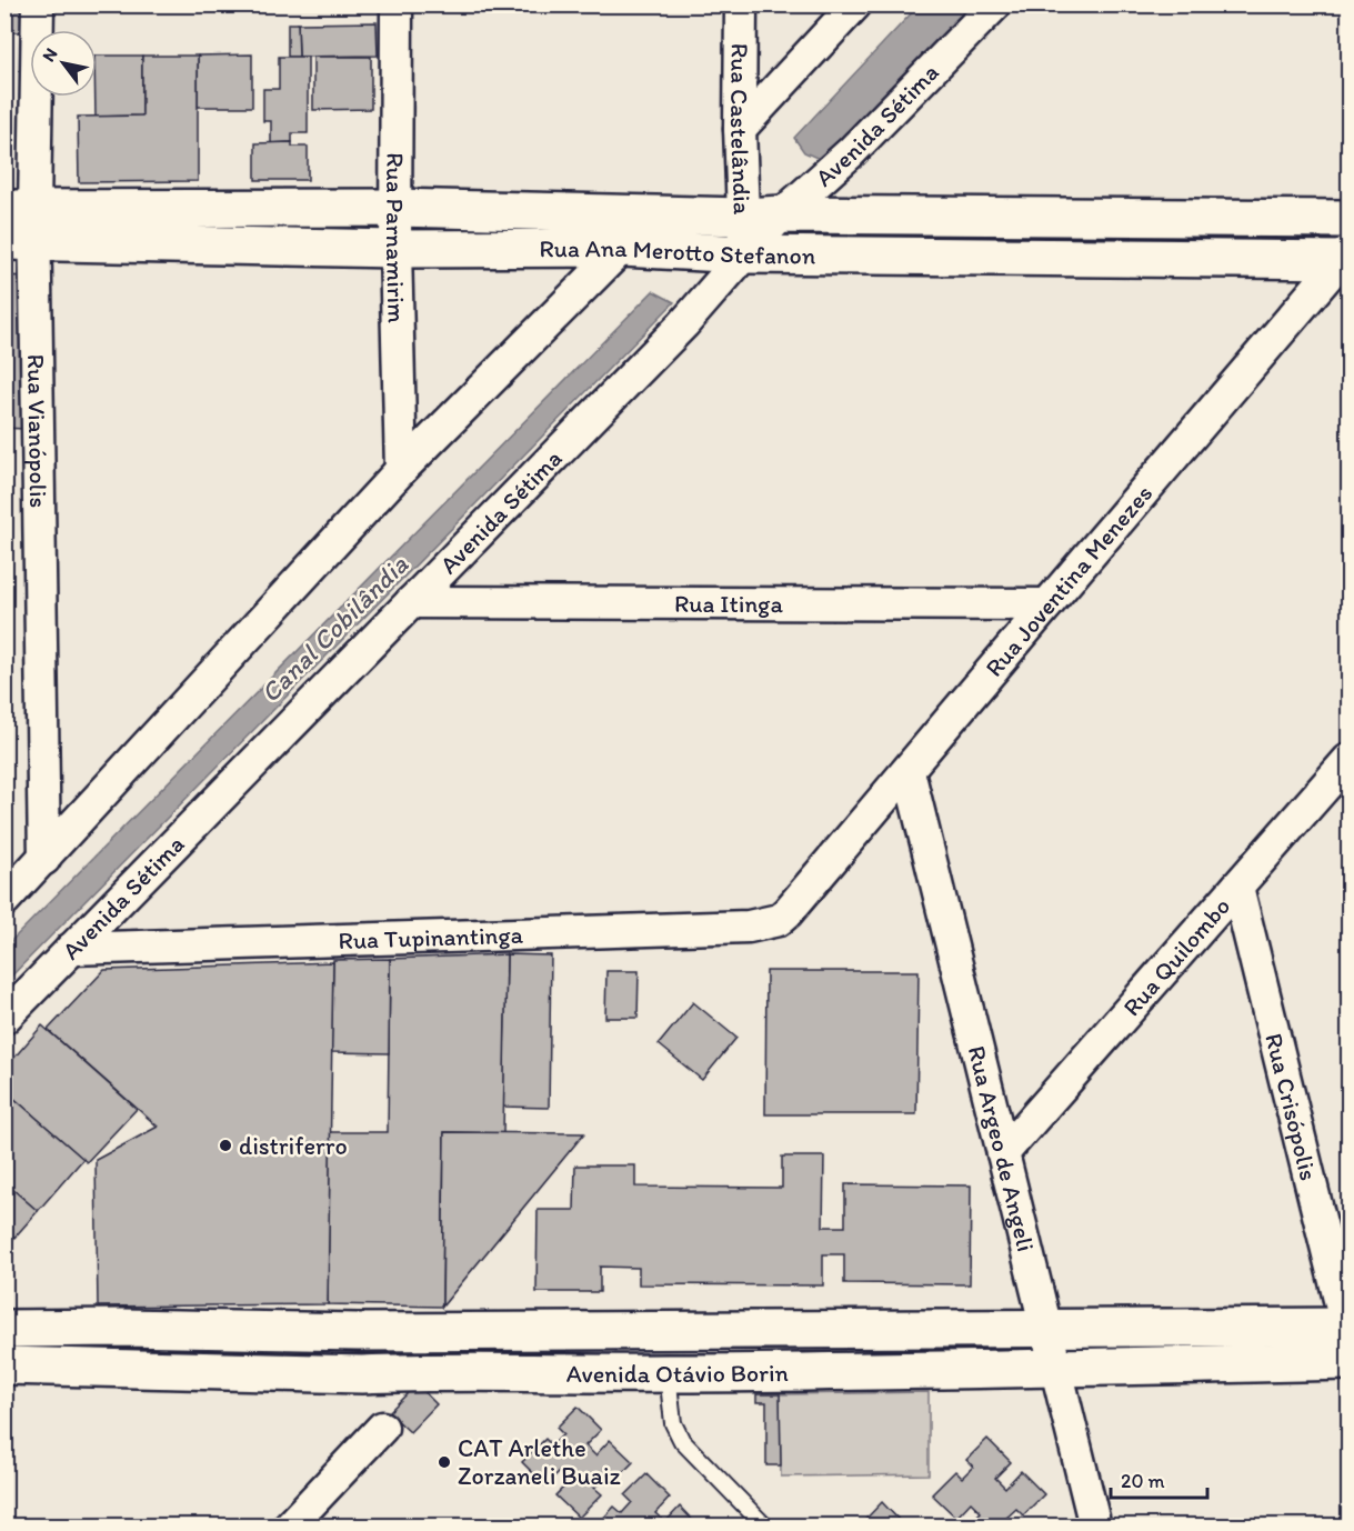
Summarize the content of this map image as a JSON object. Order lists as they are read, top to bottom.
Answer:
{
  "streets": {
    "street": [
      "Avenida Sétima",
      "Rua Castelândia",
      "Rua Parnamirim",
      "Rua Ana Merotto Stefanon",
      "Rua Vianópolis",
      "Rua Joventina Menezes",
      "Rua Itinga",
      "Rua Tupinantinga",
      "Rua Quilombo",
      "Rua Crisópolis",
      "Rua Argeo de Angeli",
      "Avenida Otávio Borin"
    ]
  },
  "crossings": [
    ["Avenida Sétima", "Rua Castelândia"],
    ["Avenida Sétima", "Rua Ana Merotto Stefanon"],
    ["Avenida Sétima", "Rua Itinga"],
    ["Avenida Sétima", "Rua Tupinantinga"],
    ["Rua Castelândia", "Rua Ana Merotto Stefanon"],
    ["Rua Parnamirim", "Rua Ana Merotto Stefanon"],
    ["Rua Ana Merotto Stefanon", "Rua Vianópolis"],
    ["Rua Ana Merotto Stefanon", "Rua Joventina Menezes"],
    ["Rua Joventina Menezes", "Rua Itinga"],
    ["Rua Joventina Menezes", "Rua Tupinantinga"],
    ["Rua Joventina Menezes", "Rua Argeo de Angeli"],
    ["Rua Quilombo", "Rua Crisópolis"],
    ["Rua Quilombo", "Rua Argeo de Angeli"],
    ["Rua Crisópolis", "Avenida Otávio Borin"],
    ["Rua Argeo de Angeli", "Avenida Otávio Borin"]
  ],
  "water": ["Canal Cobilândia"],
  "places": ["distriferro", "CAT Arlethe Zorzaneli Buaiz"],
  "scale_bar": "20 m",
  "north": "top left"
}
